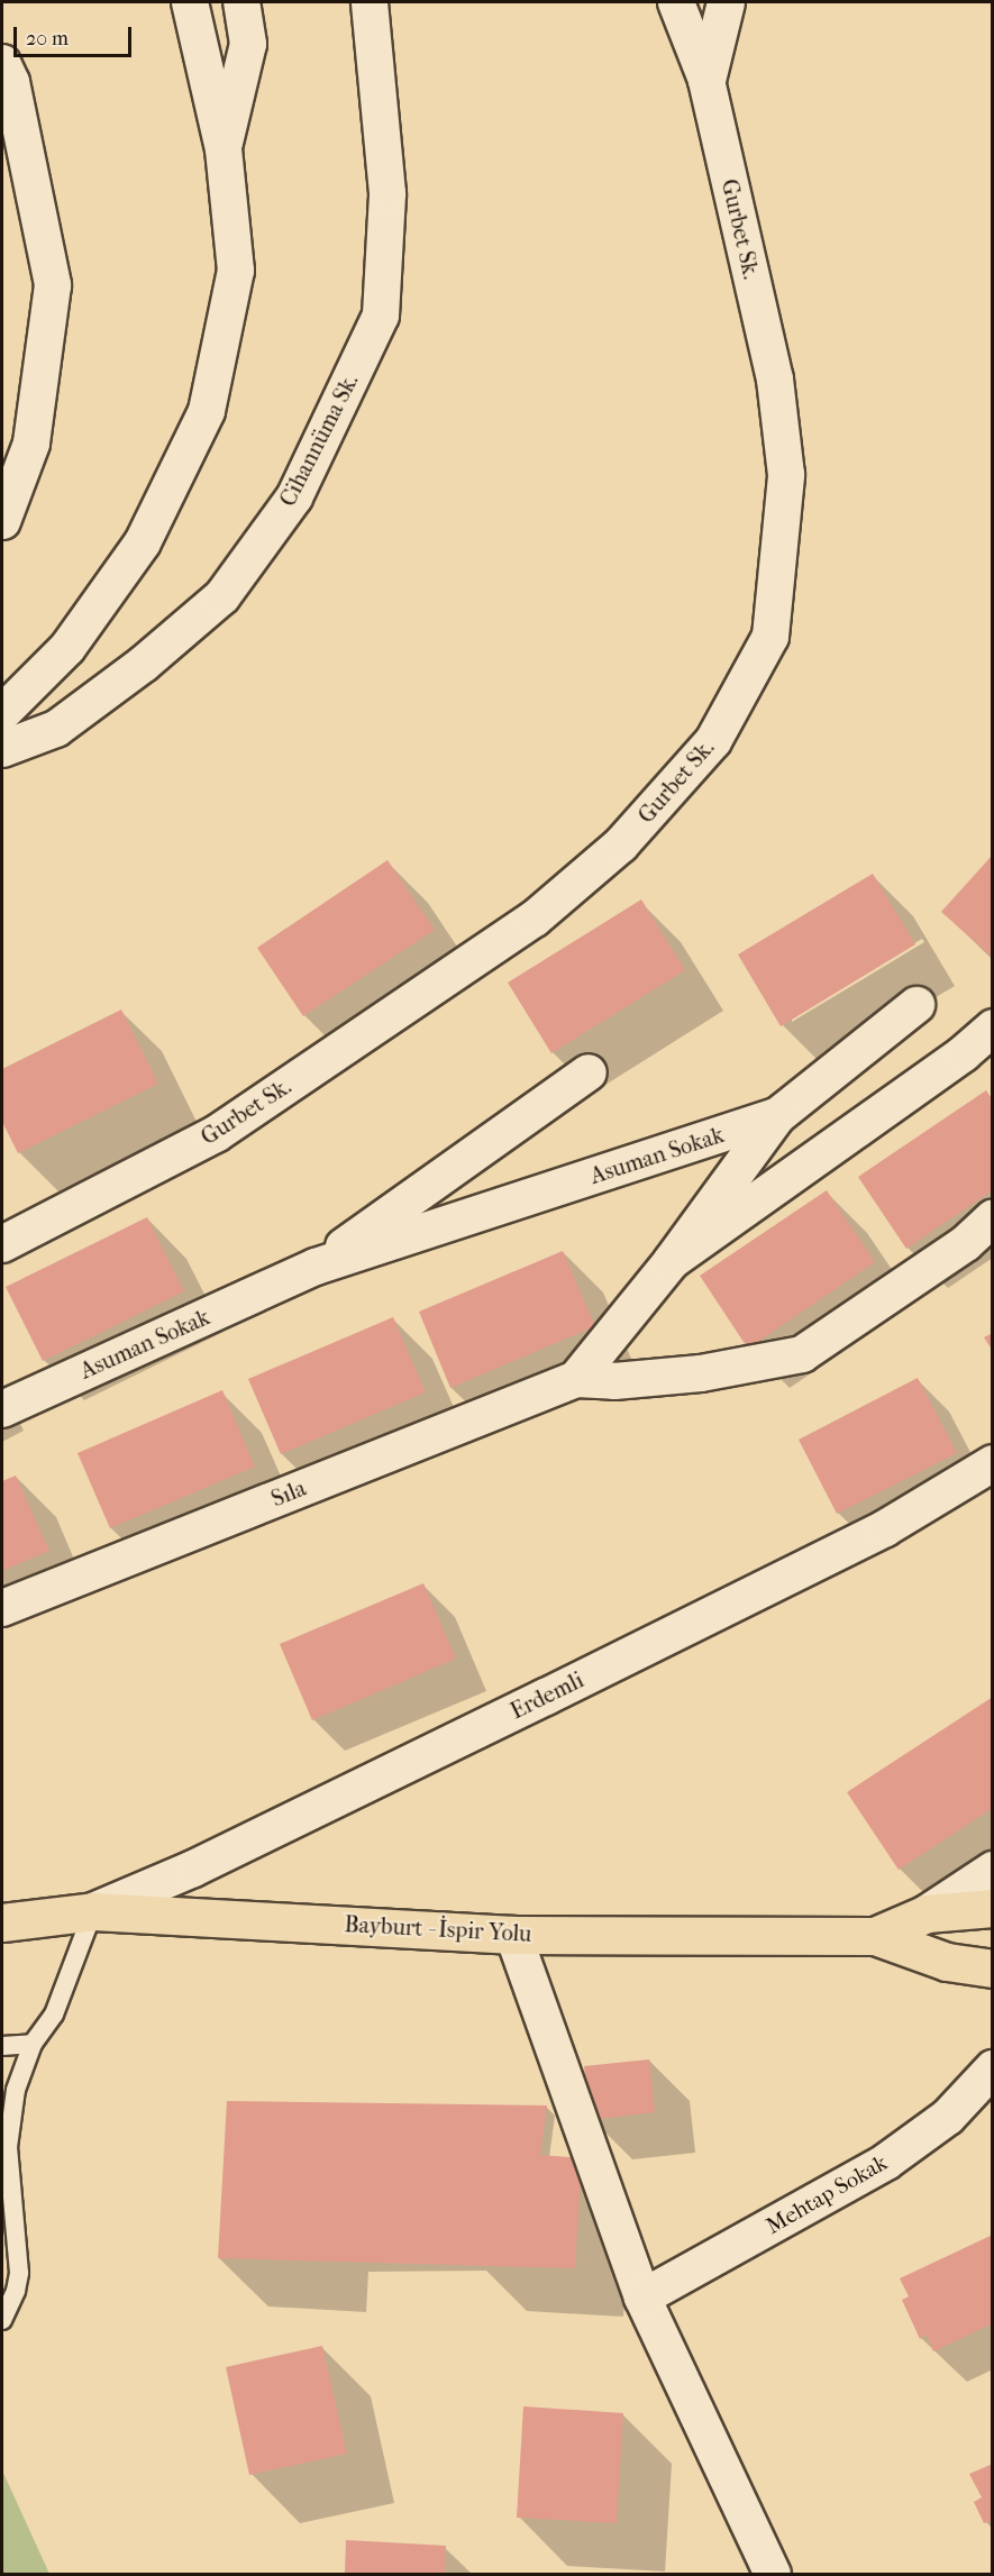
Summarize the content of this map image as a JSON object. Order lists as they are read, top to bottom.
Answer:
{
  "streets": {
    "main road": ["Bayburt - İspir Yolu"],
    "street": [
      "Gurbet Sk.",
      "Cihannüma Sk.",
      "Asuman Sokak",
      "Sıla",
      "Erdemli",
      "Mehtap Sokak"
    ]
  },
  "crossings": [
    ["Erdemli", "Bayburt - İspir Yolu"]
  ],
  "scale_bar": "20 m"
}
